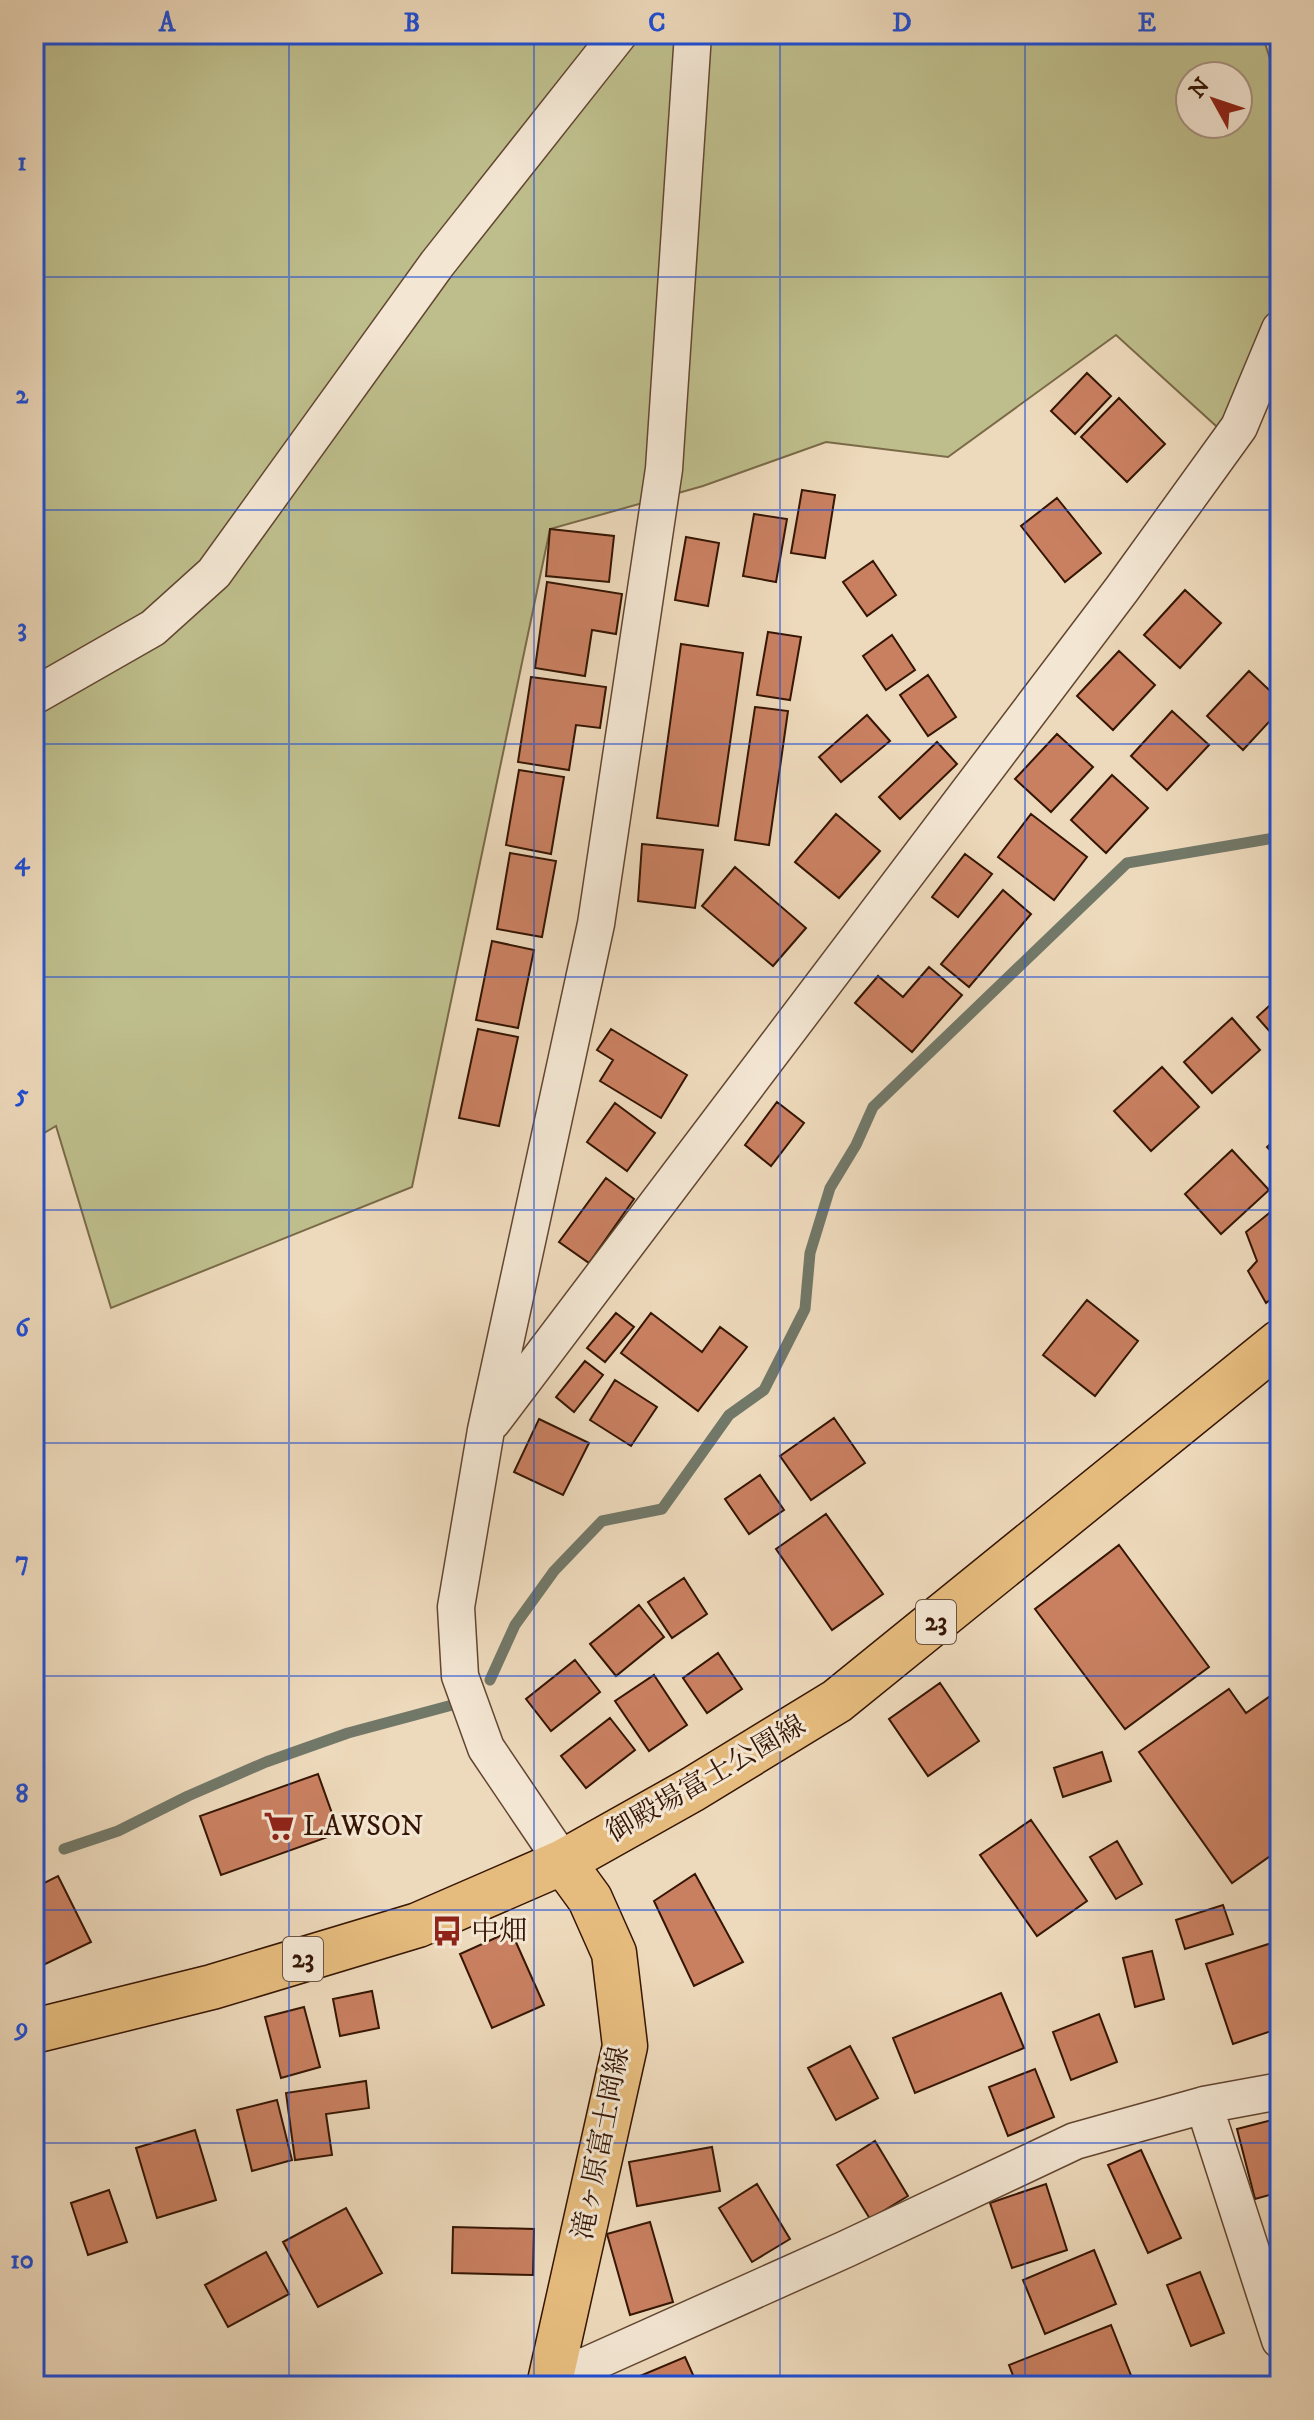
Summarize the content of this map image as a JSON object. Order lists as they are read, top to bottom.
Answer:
{
  "streets": {
    "main road": ["23", "御殿場富士公園線", "滝ヶ原富士岡線"]
  },
  "crossings": [
    ["御殿場富士公園線", "滝ヶ原富士岡線"]
  ],
  "places": {
    "supermarket": ["LAWSON"],
    "bus stop": ["中畑"]
  },
  "north": "top left",
  "grid": {
    "columns": [
      "A",
      "B",
      "C",
      "D",
      "E"
    ],
    "rows": [
      "1",
      "2",
      "3",
      "4",
      "5",
      "6",
      "7",
      "8",
      "9",
      "10"
    ]
  }
}
